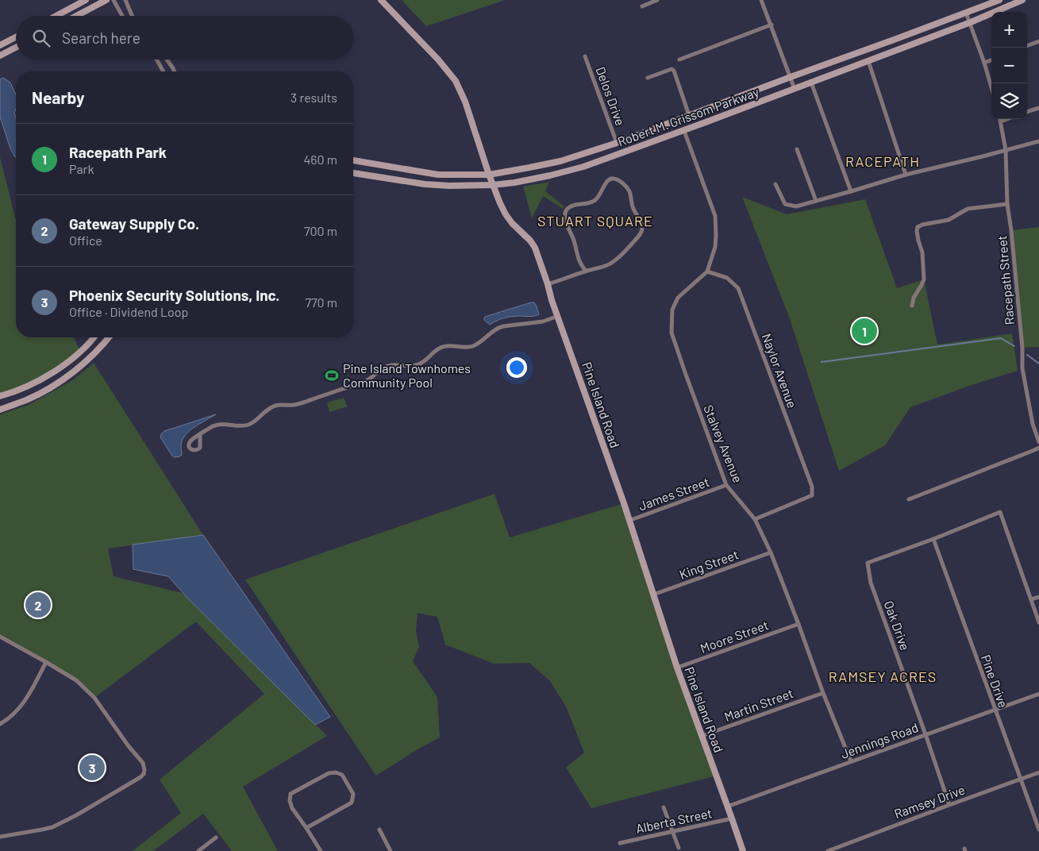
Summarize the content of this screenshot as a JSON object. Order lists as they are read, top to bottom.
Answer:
{
  "streets": {
    "main road": ["Robert M. Grissom Parkway", "Pine Island Road"],
    "street": [
      "Delos Drive",
      "Racepath Street",
      "Naylor Avenue",
      "Stalvey Avenue",
      "James Street",
      "King Street",
      "Oak Drive",
      "Moore Street",
      "Pine Drive",
      "Martin Street",
      "Jennings Road",
      "Ramsey Drive",
      "Alberta Street"
    ]
  },
  "crossings": [
    ["Delos Drive", "Robert M. Grissom Parkway"],
    ["Robert M. Grissom Parkway", "Pine Island Road"],
    ["Naylor Avenue", "Stalvey Avenue"],
    ["Pine Island Road", "James Street"],
    ["Pine Island Road", "King Street"],
    ["Pine Island Road", "Moore Street"],
    ["Pine Island Road", "Martin Street"],
    ["Pine Island Road", "Jennings Road"],
    ["Pine Island Road", "Alberta Street"],
    ["Stalvey Avenue", "James Street"],
    ["Stalvey Avenue", "King Street"],
    ["Stalvey Avenue", "Moore Street"],
    ["Stalvey Avenue", "Martin Street"],
    ["Stalvey Avenue", "Jennings Road"],
    ["Oak Drive", "Pine Drive"],
    ["Oak Drive", "Jennings Road"],
    ["Oak Drive", "Ramsey Drive"],
    ["Pine Drive", "Jennings Road"],
    ["Pine Drive", "Ramsey Drive"]
  ],
  "districts": ["RACEPATH", "STUART SQUARE", "RAMSEY ACRES"],
  "places": {
    "sports": ["Pine Island Townhomes Community Pool"]
  },
  "page": {
    "map_buttons": ["+", "−"],
    "search": "Search here",
    "heading": ["Nearby", "3 results"],
    "list": [
      {
        "mark": "1",
        "name": "Racepath Park",
        "note": "Park",
        "value": "460 m"
      },
      {
        "mark": "2",
        "name": "Gateway Supply Co.",
        "note": "Office",
        "value": "700 m"
      },
      {
        "mark": "3",
        "name": "Phoenix Security Solutions, Inc.",
        "note": "Office · Dividend Loop",
        "value": "770 m"
      }
    ],
    "pins": ["1", "2", "3"]
  }
}
